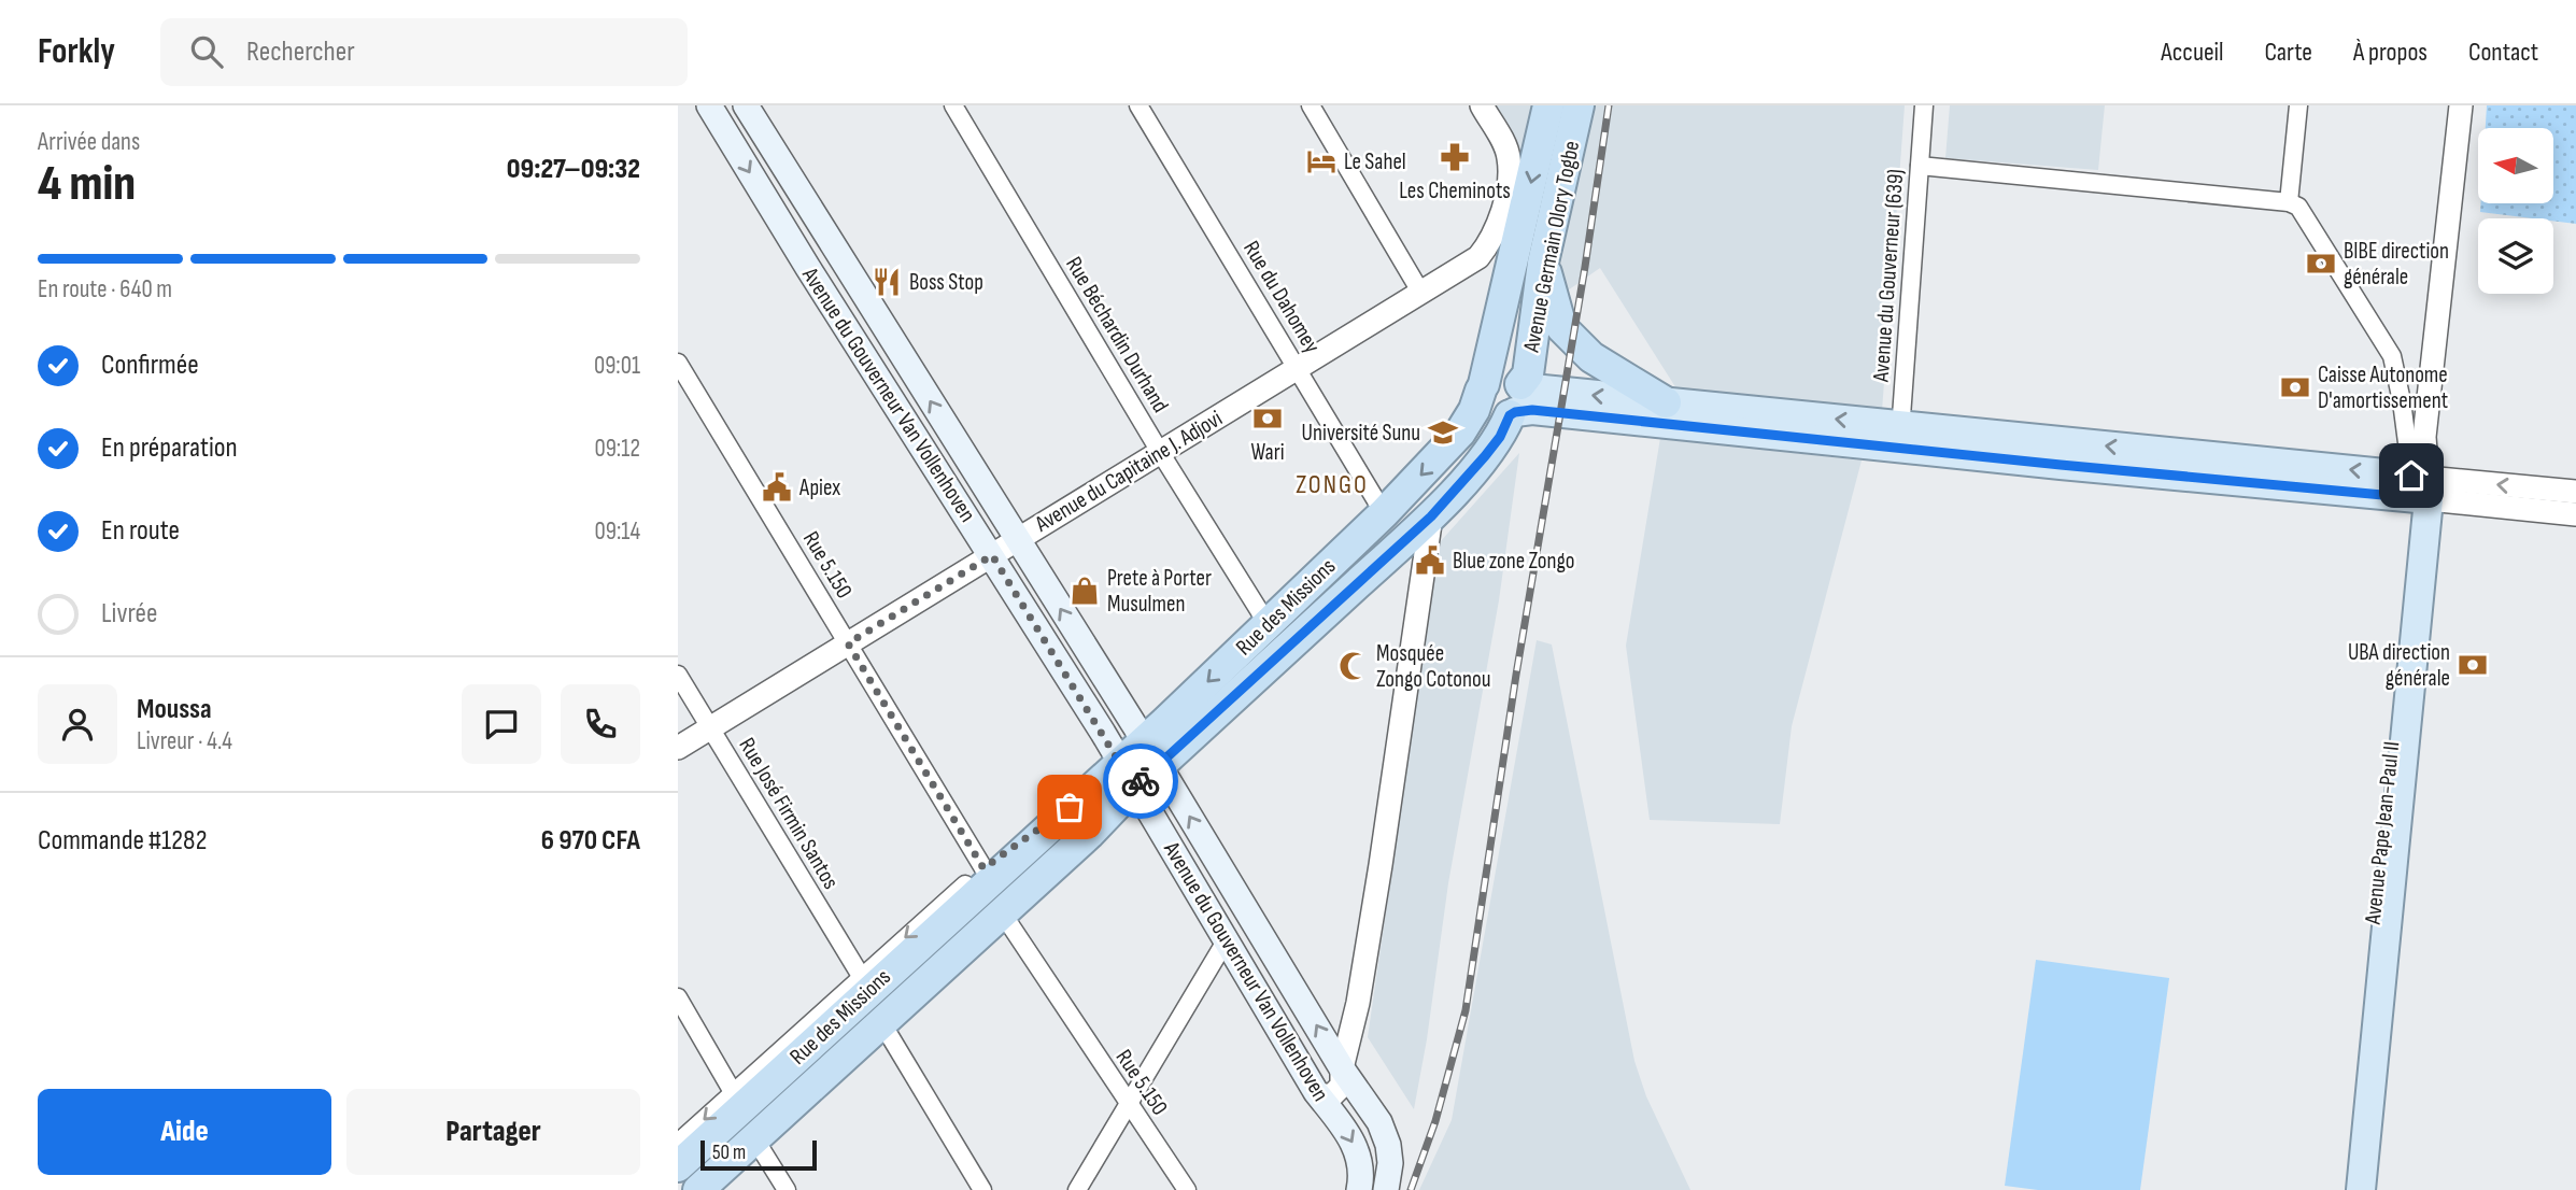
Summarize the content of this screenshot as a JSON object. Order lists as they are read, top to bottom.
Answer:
{
  "streets": {
    "highway": ["Avenue Germain Olory Togbe", "Rue des Missions"],
    "main road": ["Avenue du Gouverneur Van Vollenhoven", "Avenue Pape Jean-Paul II"],
    "street": [
      "Avenue du Gouverneur (639)",
      "Rue du Dahomey",
      "Rue Béchardin Durhand",
      "Avenue du Capitaine J. Adjovi",
      "Rue 5.150",
      "Rue José Firmin Santos"
    ]
  },
  "crossings": [
    ["Avenue Germain Olory Togbe", "Rue des Missions"],
    ["Rue du Dahomey", "Avenue du Capitaine J. Adjovi"],
    ["Rue du Dahomey", "Rue des Missions"],
    ["Rue Béchardin Durhand", "Avenue du Capitaine J. Adjovi"],
    ["Rue Béchardin Durhand", "Rue des Missions"],
    ["Avenue du Gouverneur Van Vollenhoven", "Avenue du Capitaine J. Adjovi"],
    ["Avenue du Gouverneur Van Vollenhoven", "Rue des Missions"],
    ["Avenue du Capitaine J. Adjovi", "Rue 5.150"],
    ["Avenue du Capitaine J. Adjovi", "Rue José Firmin Santos"],
    ["Rue 5.150", "Rue des Missions"],
    ["Rue des Missions", "Rue José Firmin Santos"]
  ],
  "districts": ["ZONGO"],
  "places": {
    "pharmacy": ["Les Cheminots"],
    "hotel": ["Le Sahel"],
    "bank": [
      "BIBE direction générale",
      "Caisse Autonome D'amortissement",
      "Wari",
      "UBA direction générale"
    ],
    "restaurant": ["Boss Stop"],
    "school or university": ["Université Sunu"],
    "public building": ["Apiex", "Blue zone Zongo"],
    "shop": ["Prete à Porter Musulmen"],
    "mosque": ["Mosquée Zongo Cotonou"]
  },
  "scale_bar": "50 m",
  "north": "left",
  "page": {
    "header": "Forkly",
    "search": "Rechercher",
    "nav": [
      "Accueil",
      "Carte",
      "À propos",
      "Contact"
    ],
    "heading": ["4 min", "Arrivée dans", "09:27–09:32"],
    "panel": [
      "Moussa",
      "Livreur · 4.4",
      "Commande #1282",
      "6 970 CFA"
    ],
    "bar": "En route · 640 m",
    "list": [
      ["Confirmée", "09:01"],
      ["En préparation", "09:12"],
      ["En route", "09:14"],
      "Livrée"
    ],
    "buttons": ["Aide", "Partager"],
    "scale": "50 m"
  }
}
